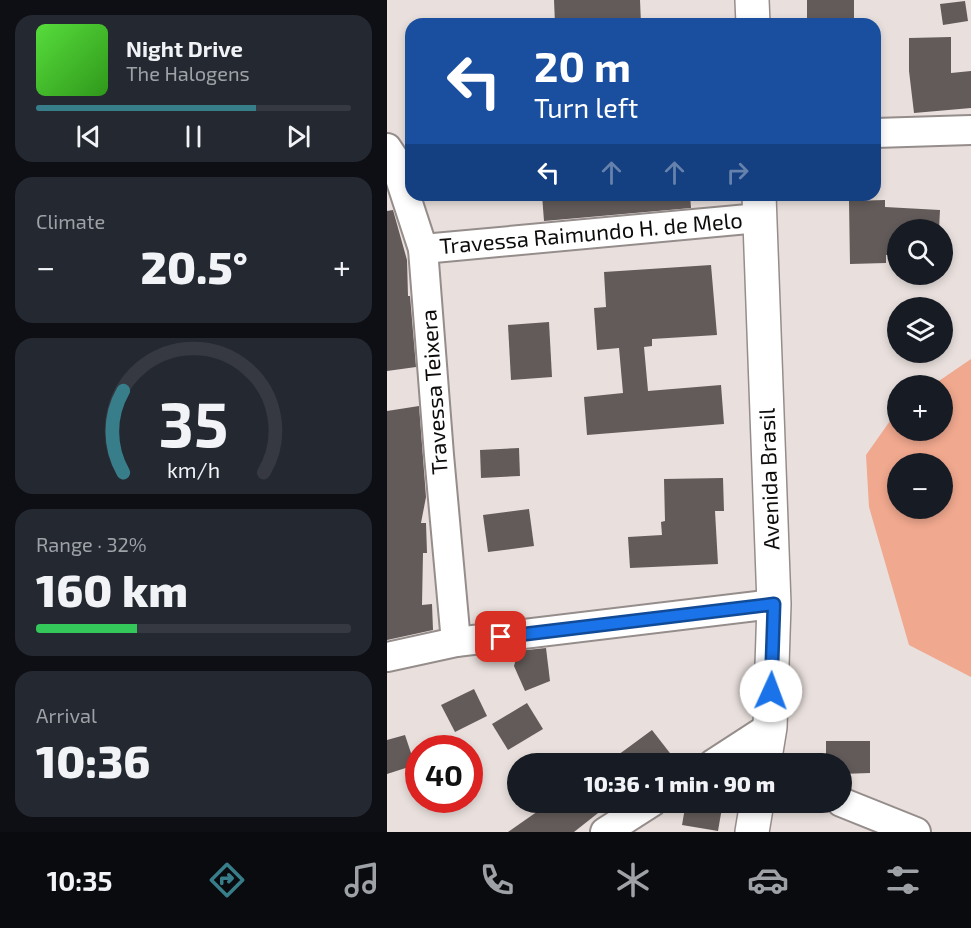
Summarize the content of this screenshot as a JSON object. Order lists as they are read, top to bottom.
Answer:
{
  "streets": {
    "street": ["Travessa Raimundo H. de Melo", "Travessa Teixera", "Avenida Brasil"]
  },
  "crossings": [
    ["Travessa Raimundo H. de Melo", "Travessa Teixera"],
    ["Travessa Raimundo H. de Melo", "Avenida Brasil"]
  ],
  "page": {
    "turn": ["20 m", "Turn left"],
    "song": ["Night Drive", "The Halogens"],
    "tile": [
      "Climate",
      ["Range · 32%", "160 km"],
      ["Arrival", "10:36"]
    ],
    "map_buttons": ["+", "−"],
    "heat": ["−", "20.5°", "+"],
    "limit": "40",
    "trip": "10:36 · 1 min · 90 m",
    "tabs": "10:35",
    "gauge": ["35", "km/h"]
  }
}
